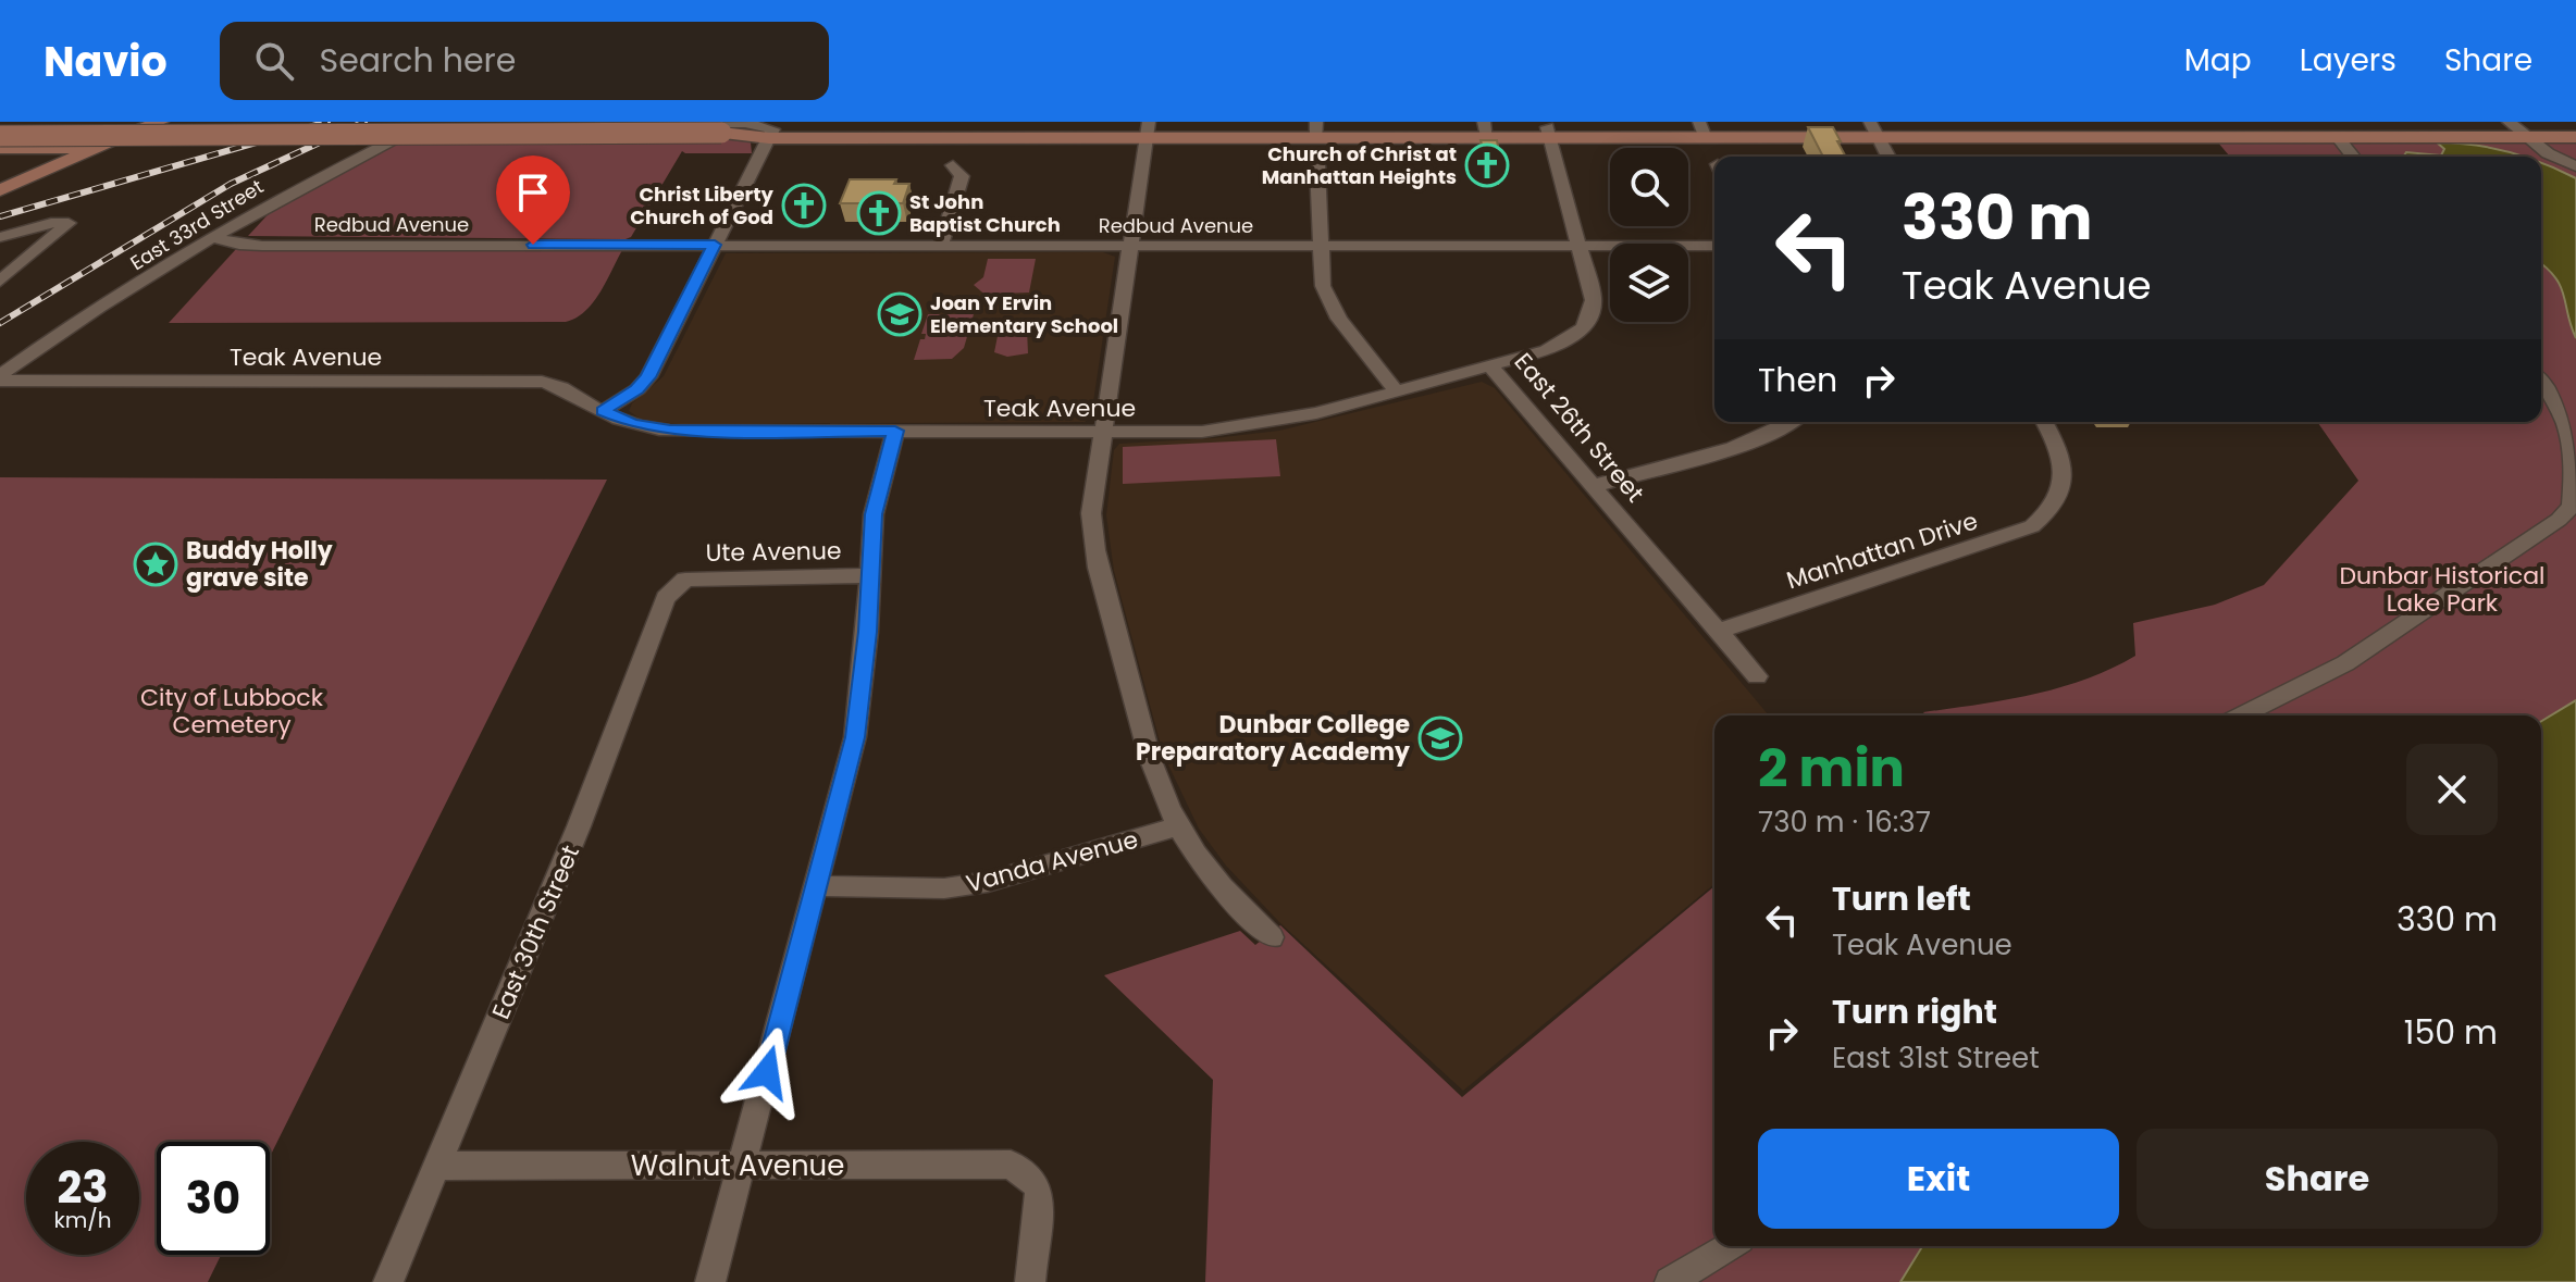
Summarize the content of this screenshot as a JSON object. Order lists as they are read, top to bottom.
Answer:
{
  "streets": {
    "street": [
      "East 33rd Street",
      "Redbud Avenue",
      "Teak Avenue",
      "East 26th Street",
      "Manhattan Drive",
      "Ute Avenue",
      "Vanda Avenue",
      "East 30th Street",
      "Walnut Avenue"
    ]
  },
  "crossings": [
    ["East 33rd Street", "Redbud Avenue"],
    ["East 33rd Street", "Teak Avenue"],
    ["Redbud Avenue", "East 26th Street"],
    ["Teak Avenue", "East 26th Street"],
    ["East 26th Street", "Manhattan Drive"],
    ["Ute Avenue", "East 30th Street"],
    ["East 30th Street", "Walnut Avenue"]
  ],
  "parks": ["Dunbar Historical Lake Park", "City of Lubbock Cemetery"],
  "places": {
    "church": ["Church of Christ at Manhattan Heights", "Christ Liberty Church of God", "St John Baptist Church"],
    "school or university": ["Joan Y Ervin Elementary School", "Dunbar College Preparatory Academy"],
    "place": ["Buddy Holly grave site"]
  },
  "page": {
    "header": "Navio",
    "search": "Search here",
    "nav": ["Map", "Layers", "Share"],
    "turn": ["330 m", "Teak Avenue"],
    "then": "Then",
    "heading": ["2 min", "730 m · 16:37"],
    "list": [
      {
        "name": "Turn left",
        "note": "Teak Avenue",
        "value": "330 m"
      },
      {
        "name": "Turn right",
        "note": "East 31st Street",
        "value": "150 m"
      }
    ],
    "buttons": ["Exit", "Share"],
    "speed": "23 km/h",
    "limit": "30"
  }
}
